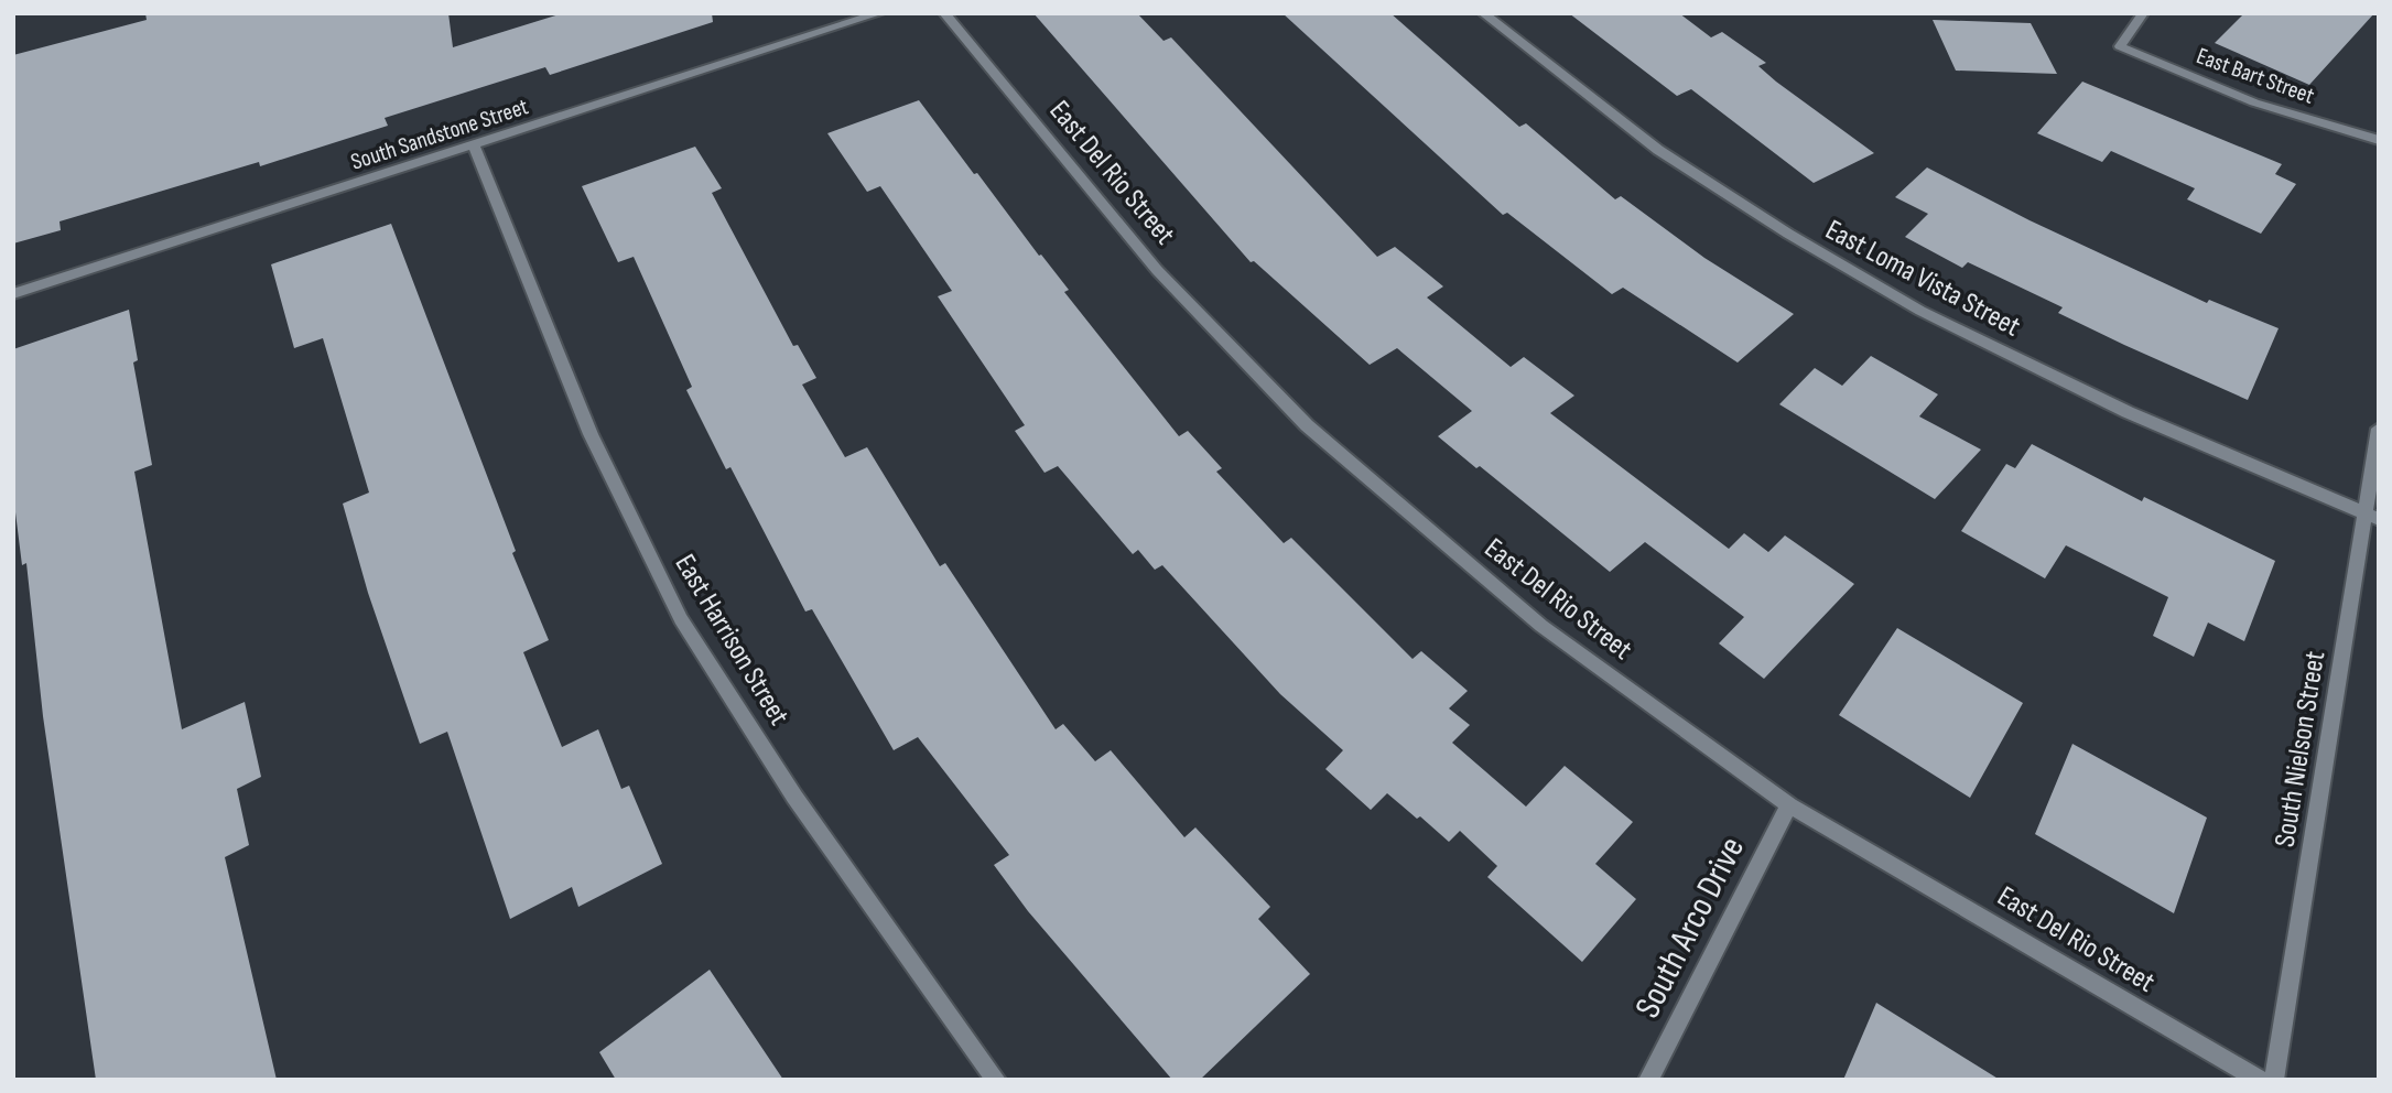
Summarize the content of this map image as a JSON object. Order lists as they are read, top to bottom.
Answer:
{
  "streets": {
    "street": [
      "East Bart Street",
      "South Sandstone Street",
      "East Del Rio Street",
      "East Loma Vista Street",
      "East Harrison Street",
      "South Nielson Street",
      "South Arco Drive"
    ]
  },
  "crossings": [
    ["South Sandstone Street", "East Harrison Street"],
    ["East Del Rio Street", "South Arco Drive"],
    ["East Loma Vista Street", "South Nielson Street"]
  ]
}
